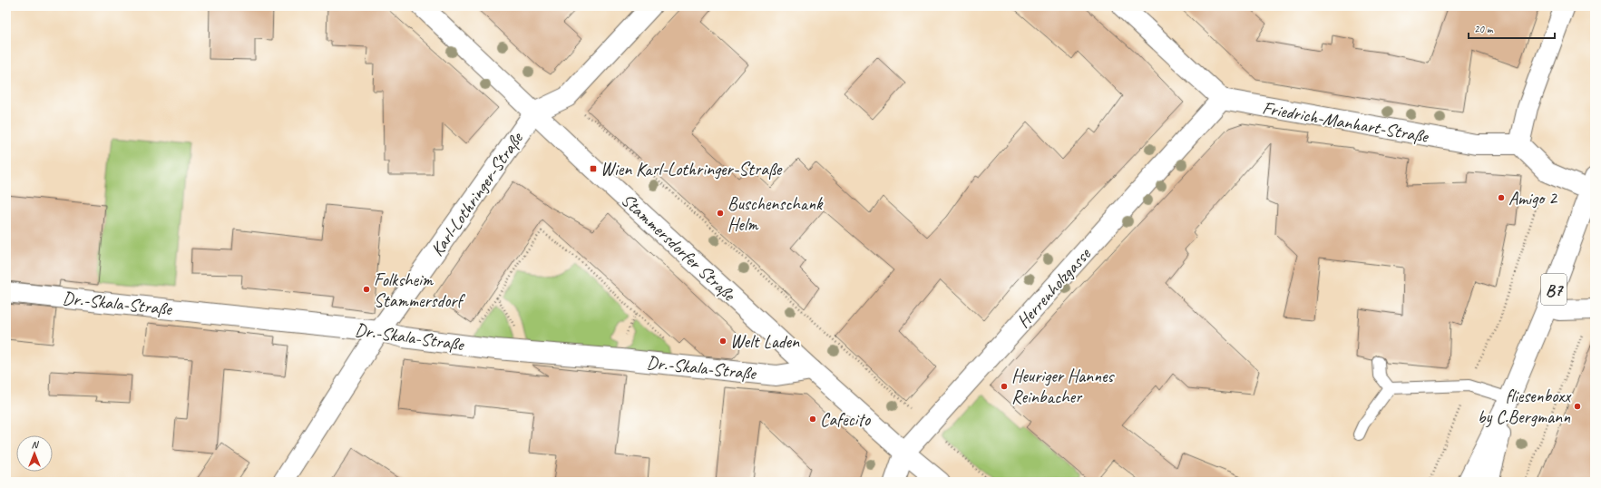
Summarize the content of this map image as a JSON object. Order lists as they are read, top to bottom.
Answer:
{
  "streets": {
    "street": [
      "Friedrich-Manhart-Straße",
      "Karl-Lothringer-Straße",
      "Stammersdorfer Straße",
      "Herrenholzgasse",
      "B7",
      "Dr.-Skala-Straße"
    ]
  },
  "crossings": [
    ["Friedrich-Manhart-Straße", "Herrenholzgasse"],
    ["Karl-Lothringer-Straße", "Stammersdorfer Straße"],
    ["Karl-Lothringer-Straße", "Dr.-Skala-Straße"],
    ["Stammersdorfer Straße", "Herrenholzgasse"],
    ["Stammersdorfer Straße", "Dr.-Skala-Straße"]
  ],
  "places": {
    "transit": ["Wien Karl-Lothringer-Straße"],
    "other": [
      "Amigo 2",
      "Buschenschank Helm",
      "Folksheim Stammersdorf",
      "Welt Laden",
      "Heuriger Hannes Reinbacher",
      "fliesenboxx by C.Bergmann",
      "Cafecito"
    ]
  },
  "scale_bar": "20 m",
  "north": "top"
}
